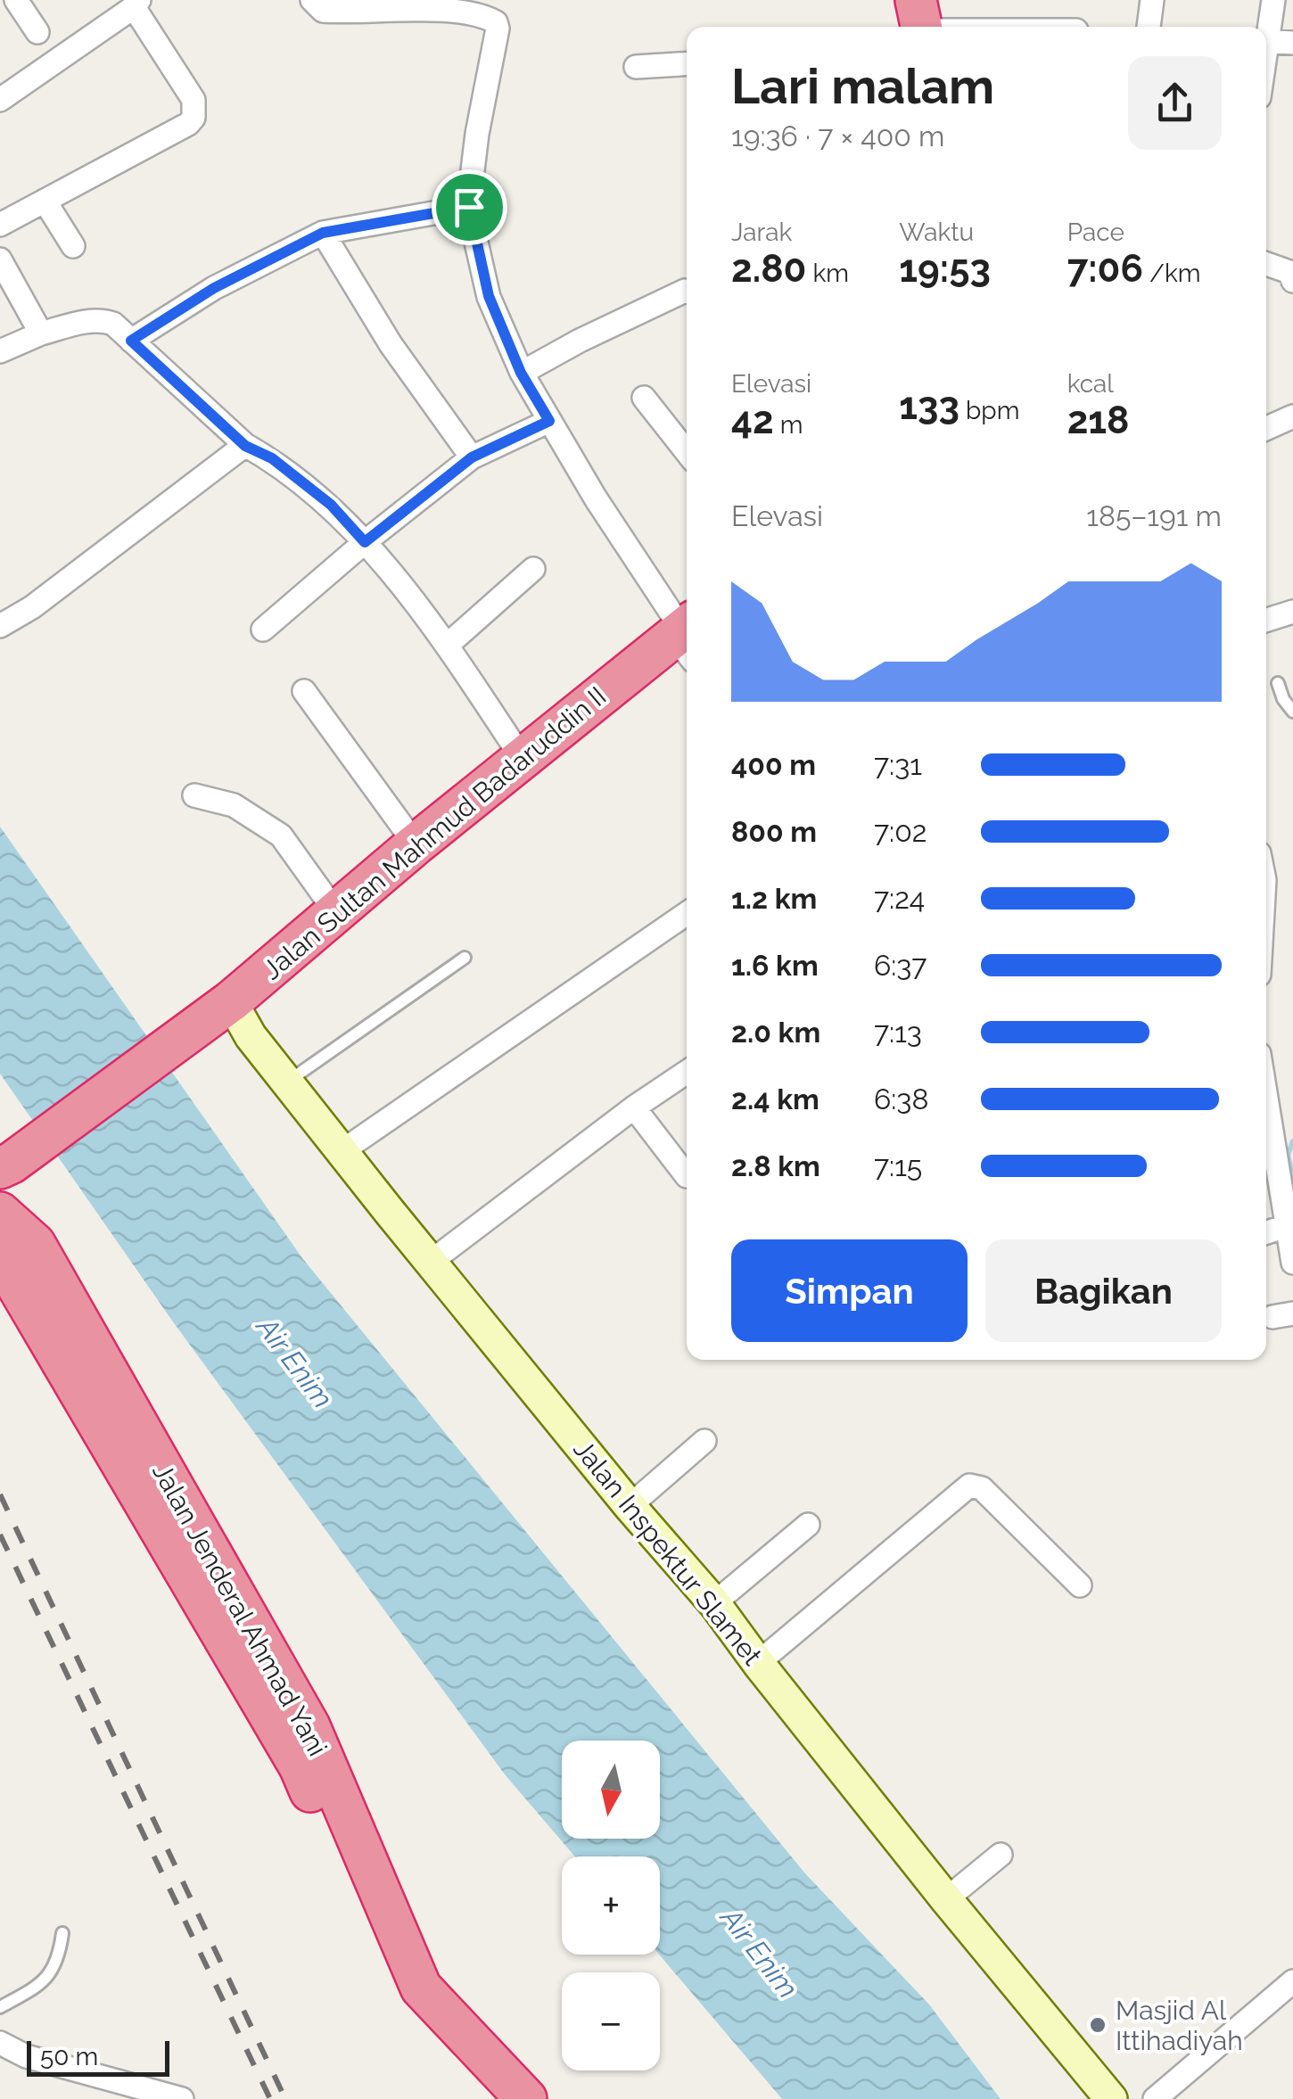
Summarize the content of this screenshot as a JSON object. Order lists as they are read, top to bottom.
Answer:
{
  "streets": {
    "highway": ["Jalan Sultan Mahmud Badaruddin II", "Jalan Jenderal Ahmad Yani"],
    "street": ["Jalan Inspektur Slamet"]
  },
  "crossings": [
    ["Jalan Sultan Mahmud Badaruddin II", "Jalan Inspektur Slamet"]
  ],
  "water": ["Air Enim"],
  "places": ["Masjid Al Ittihadiyah"],
  "scale_bar": "50 m",
  "north": "bottom",
  "page": {
    "heading": ["Lari malam", "19:36 · 7 × 400 m"],
    "stats": [
      ["Jarak", "2.80 km"],
      ["Waktu", "19:53"],
      ["Pace", "7:06 /km"],
      ["Elevasi", "42 m"],
      ["133 bpm"],
      ["kcal", "218"]
    ],
    "chart": ["Elevasi", "185–191 m"],
    "list": [
      {
        "name": "400 m",
        "note": "7:31"
      },
      {
        "name": "800 m",
        "note": "7:02"
      },
      {
        "name": "1.2 km",
        "note": "7:24"
      },
      {
        "name": "1.6 km",
        "note": "6:37"
      },
      {
        "name": "2.0 km",
        "note": "7:13"
      },
      {
        "name": "2.4 km",
        "note": "6:38"
      },
      {
        "name": "2.8 km",
        "note": "7:15"
      }
    ],
    "buttons": ["Simpan", "Bagikan"],
    "map_buttons": ["+", "−"],
    "scale": "50 m"
  }
}
